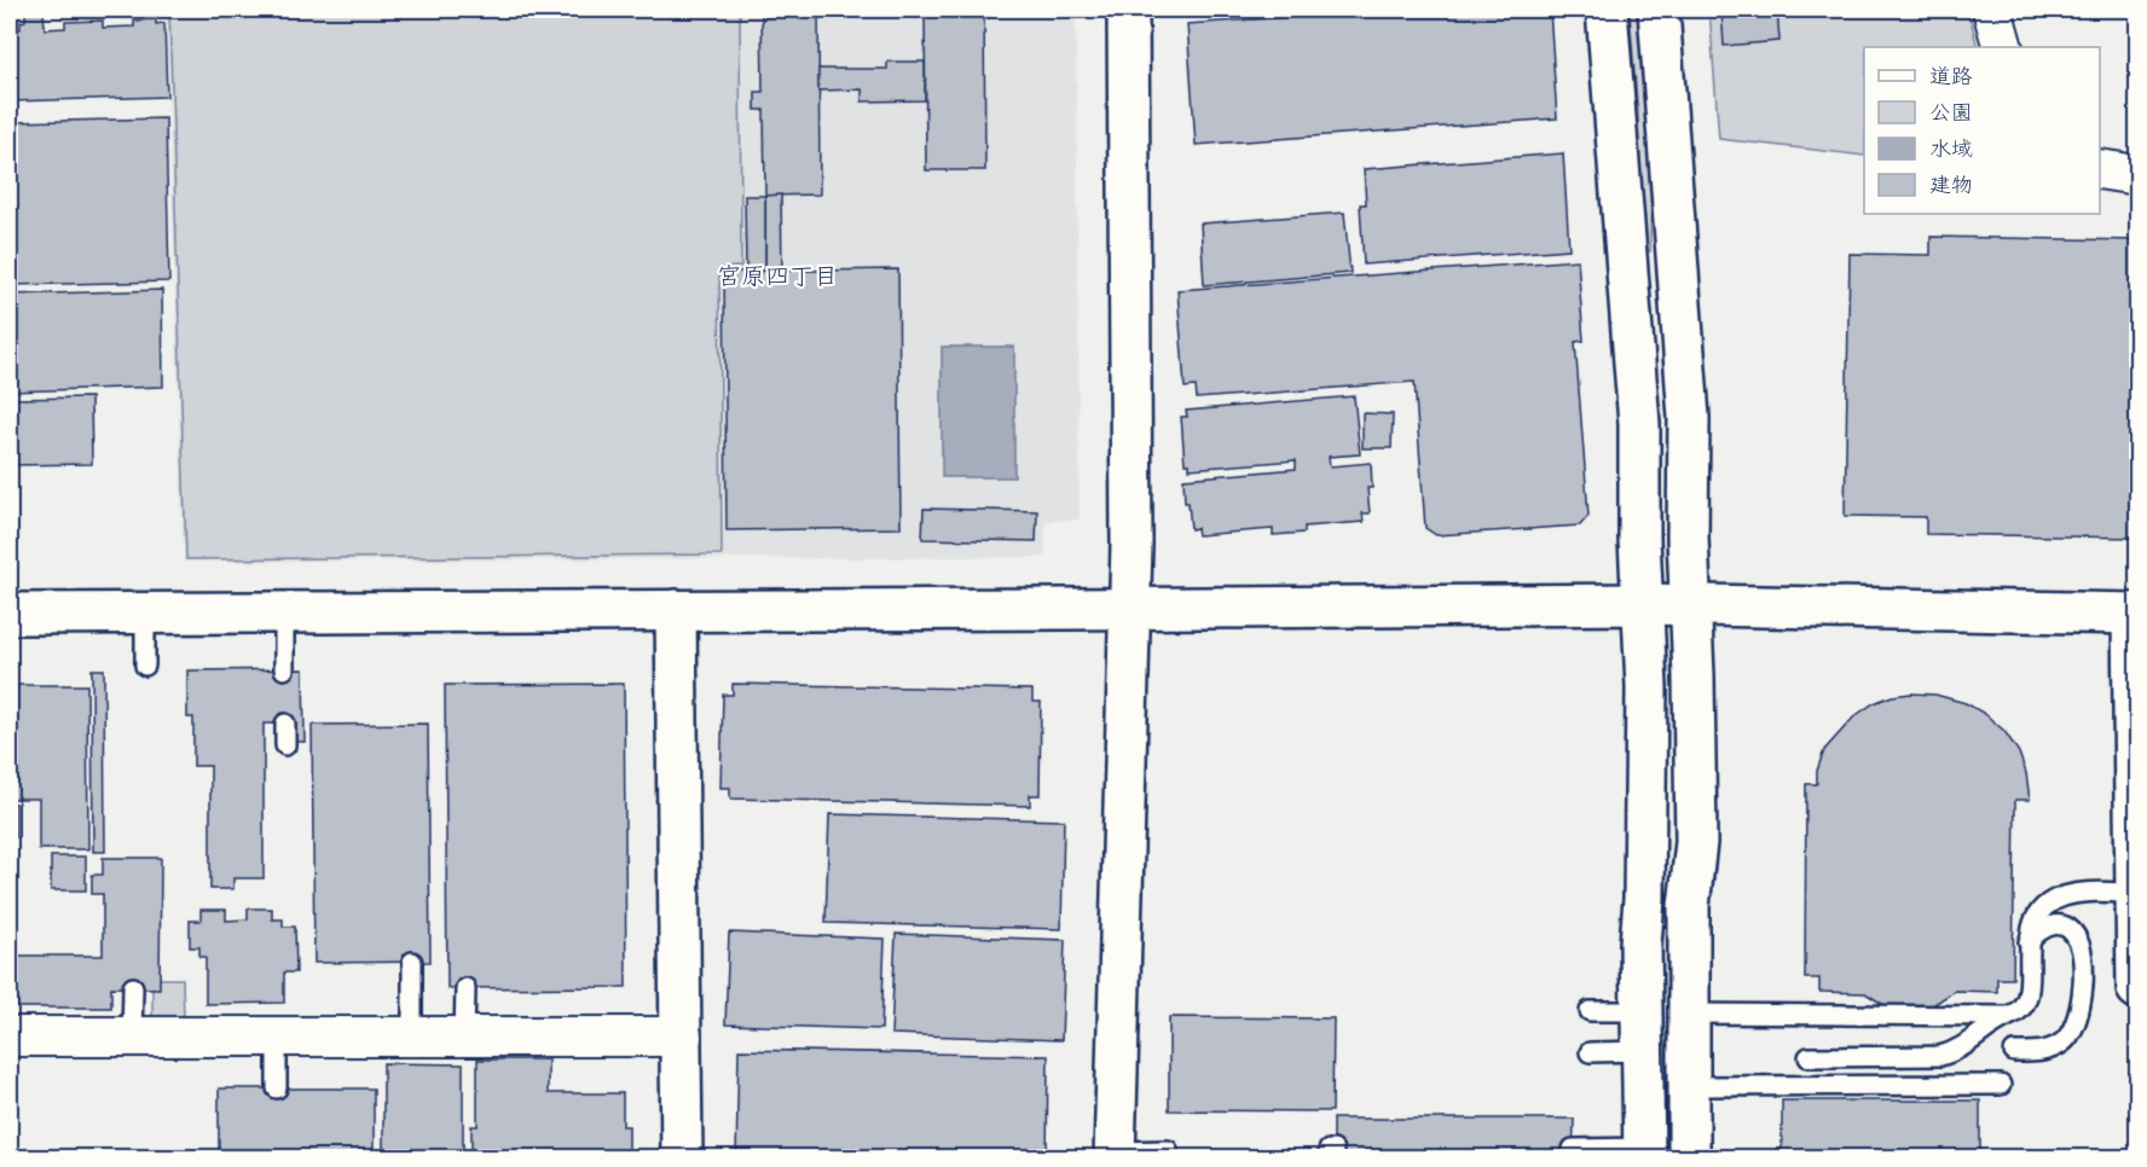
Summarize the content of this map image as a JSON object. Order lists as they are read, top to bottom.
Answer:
{
  "districts": ["宮原四丁目"],
  "legend": [
    "道路",
    "公園",
    "水域",
    "建物"
  ]
}
